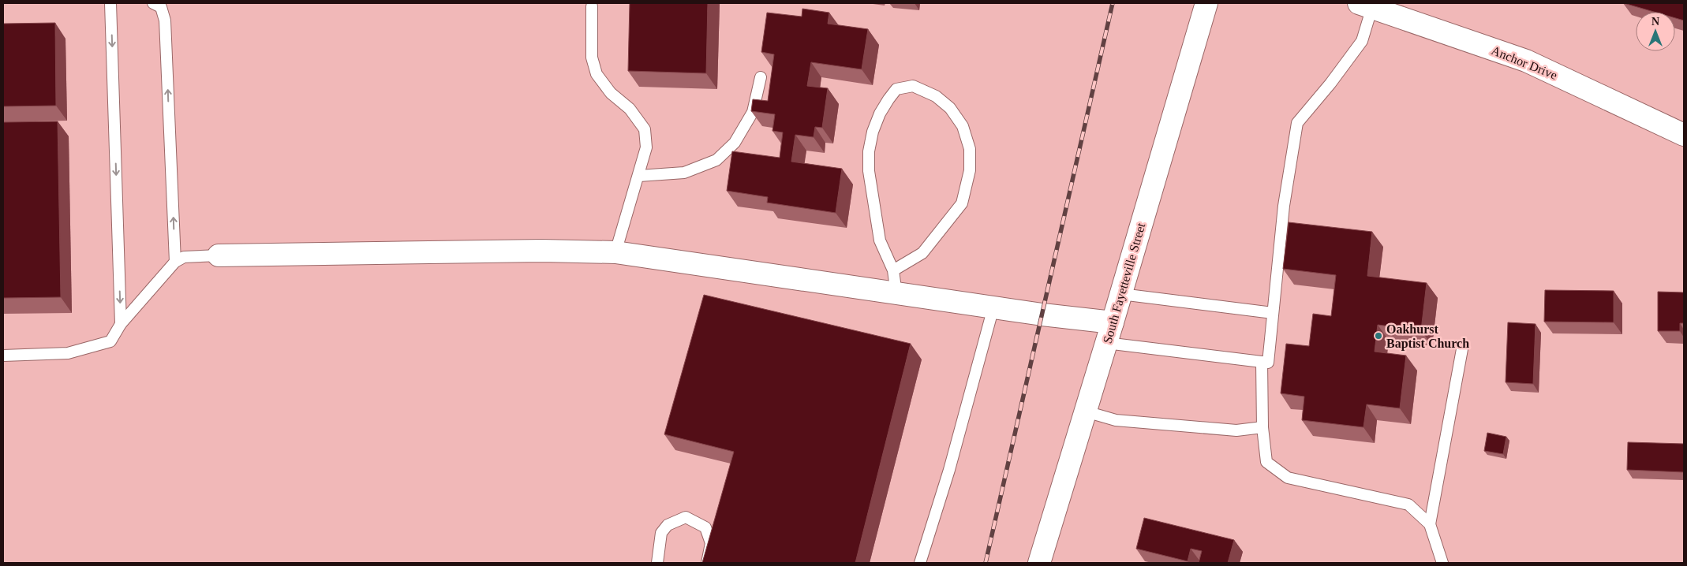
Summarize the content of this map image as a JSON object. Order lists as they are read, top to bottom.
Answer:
{
  "streets": {
    "street": ["Anchor Drive", "South Fayetteville Street"]
  },
  "places": ["Oakhurst Baptist Church"],
  "north": "top"
}
